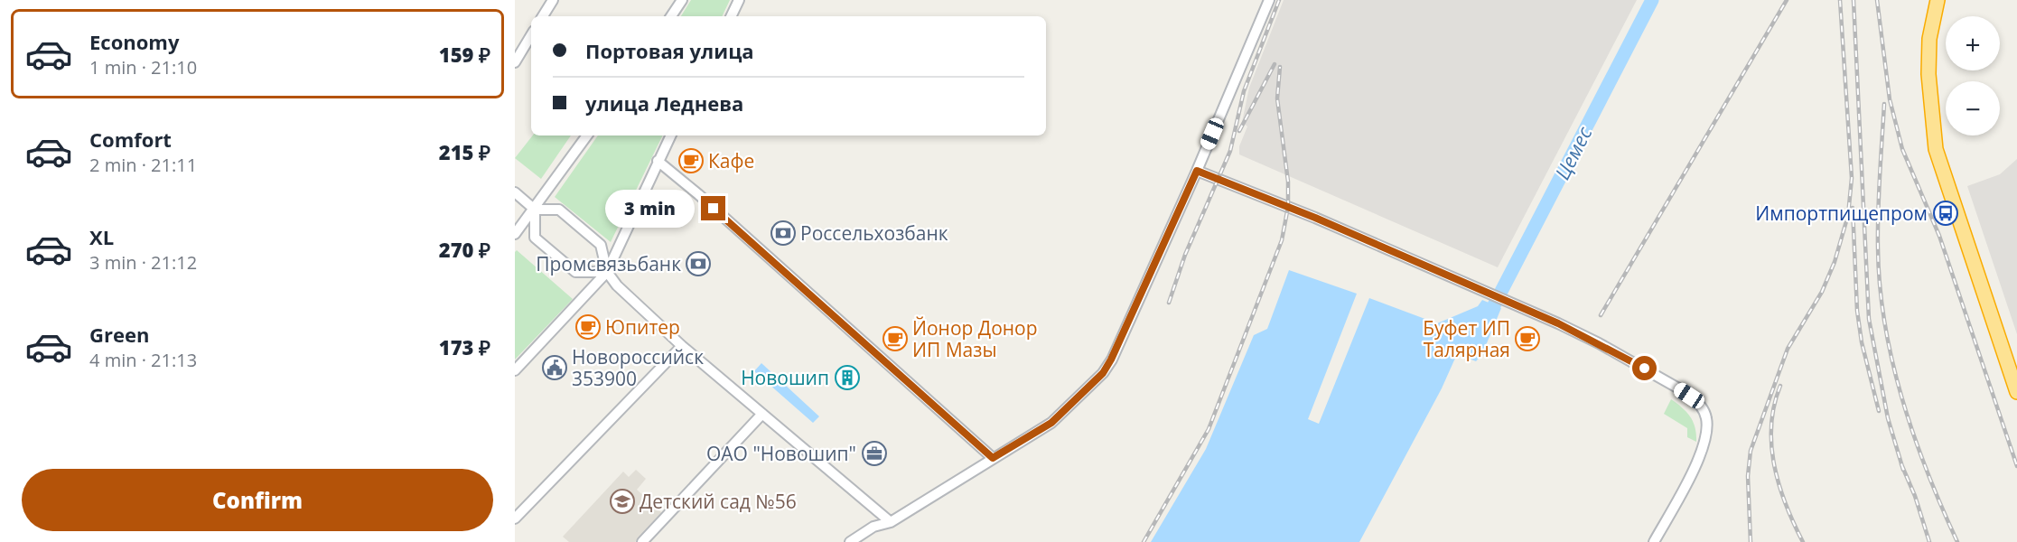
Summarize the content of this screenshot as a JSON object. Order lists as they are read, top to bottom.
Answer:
{
  "water": ["Цемес"],
  "places": {
    "cafe": [
      "Кафе",
      "Юпитер",
      "Йонор Донор ИП Мазы",
      "Буфет ИП Талярная"
    ],
    "bus stop": ["Импортпищепром"],
    "bank": ["Россельхозбанк", "Промсвязьбанк"],
    "public building": ["Новороссийск 353900"],
    "building": ["Новошип"],
    "office": ["ОАО \"Новошип\""],
    "school or university": ["Детский сад №56"]
  },
  "page": {
    "list": [
      {
        "name": "Economy",
        "note": "1 min · 21:10",
        "value": "159 ₽"
      },
      {
        "name": "Comfort",
        "note": "2 min · 21:11",
        "value": "215 ₽"
      },
      {
        "name": "XL",
        "note": "3 min · 21:12",
        "value": "270 ₽"
      },
      {
        "name": "Green",
        "note": "4 min · 21:13",
        "value": "173 ₽"
      }
    ],
    "map_buttons": ["+", "−"],
    "banner": ["Портовая улица", "улица Леднева"],
    "bubble": "3 min",
    "buttons": "Confirm"
  }
}
